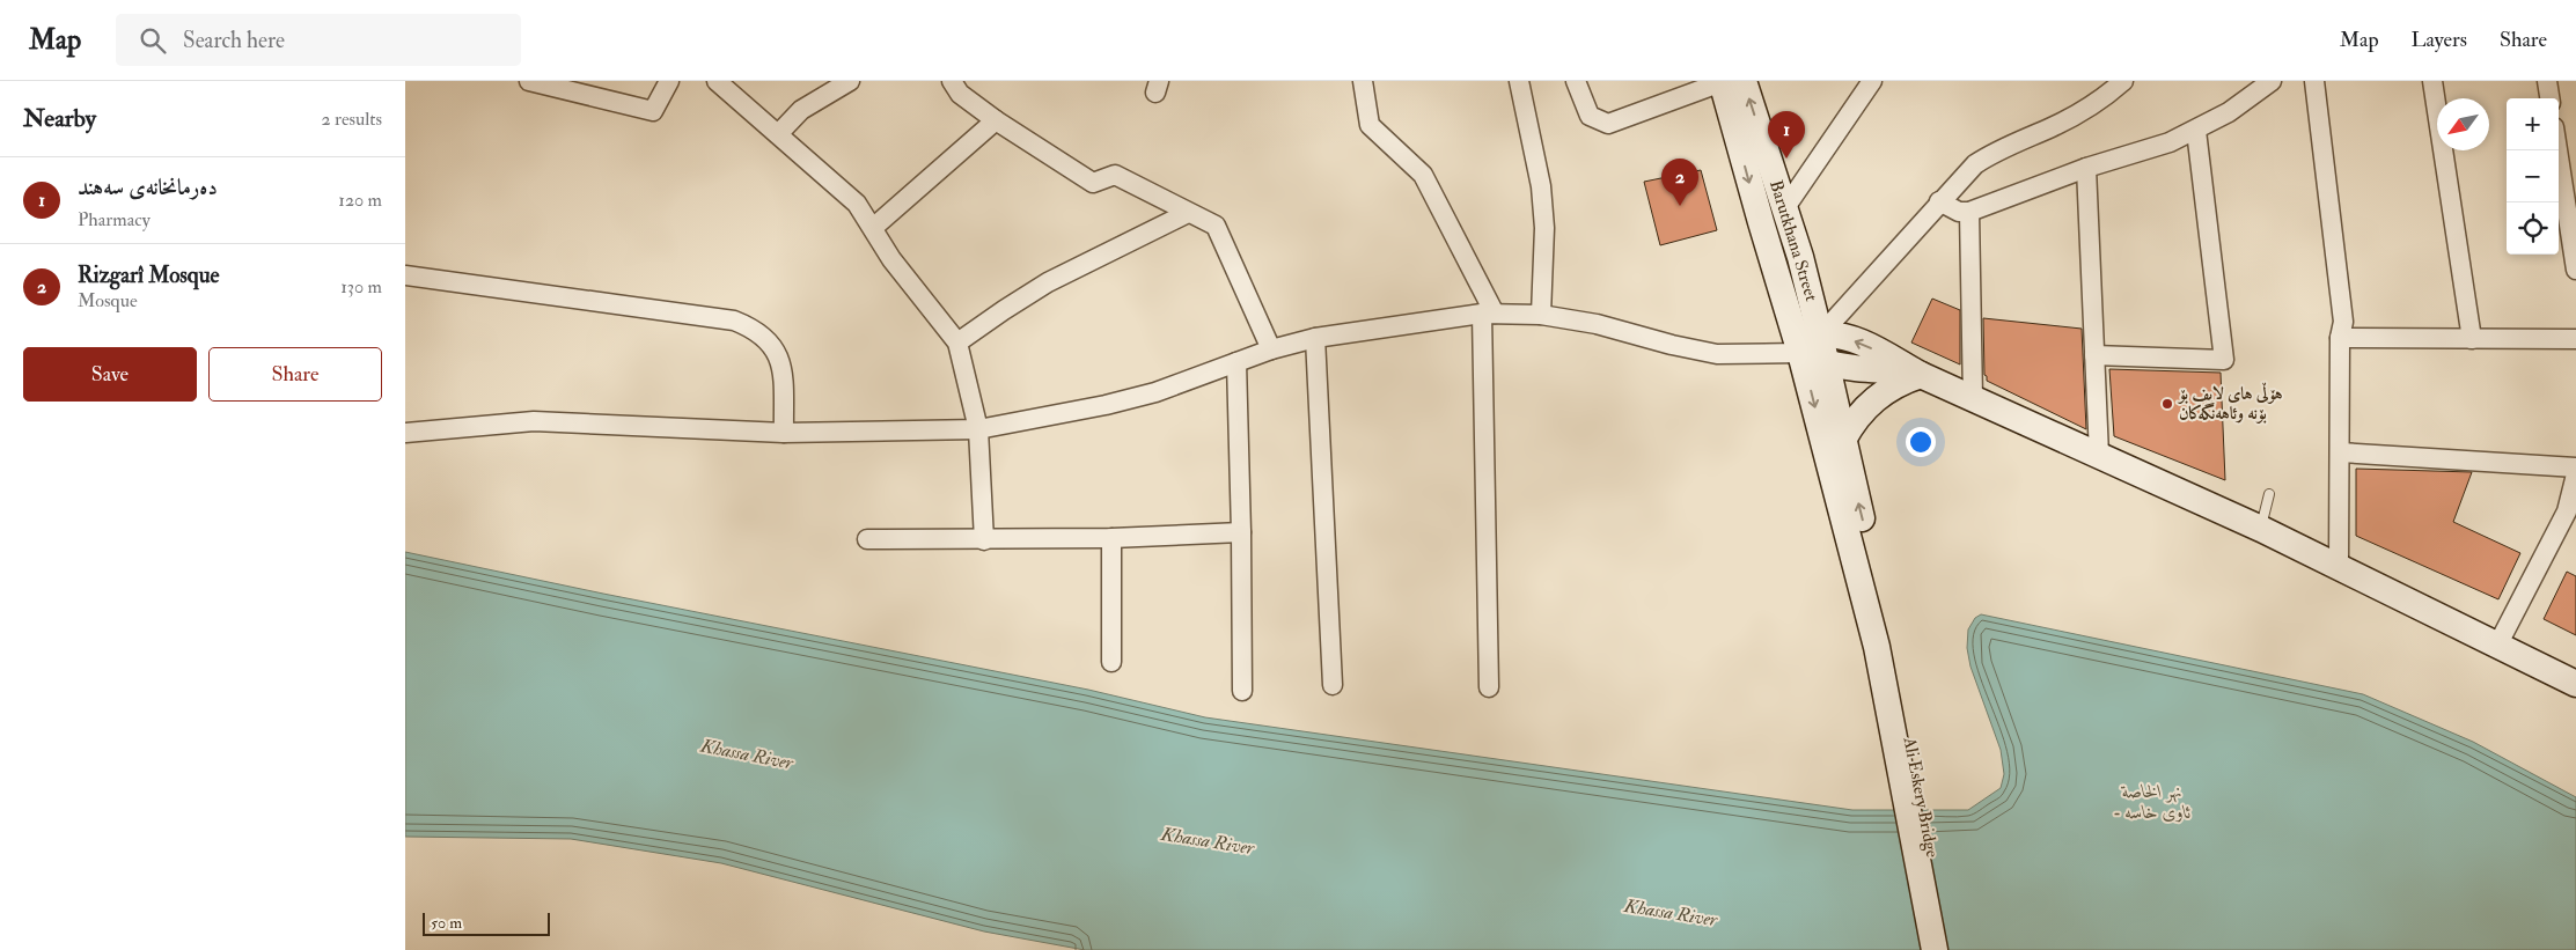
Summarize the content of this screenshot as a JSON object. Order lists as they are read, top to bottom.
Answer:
{
  "streets": {
    "main road": ["Barutkhana Street", "Ali Eskery Bridge"]
  },
  "crossings": [
    ["Barutkhana Street", "Ali Eskery Bridge"]
  ],
  "water": ["Khassa River", "نهر الخاصة - ئاوی خاسە"],
  "places": ["هۆڵی های لایف بۆ بۆنە وئاهەنگەکان"],
  "scale_bar": "50 m",
  "north": "bottom left",
  "page": {
    "header": "Map",
    "search": "Search here",
    "nav": ["Map", "Layers", "Share"],
    "heading": ["Nearby", "2 results"],
    "map_buttons": ["+", "−"],
    "pins": ["1", "2"],
    "list": [
      {
        "mark": "1",
        "name": "دەرمانخانەی سەهند",
        "note": "Pharmacy",
        "value": "120 m"
      },
      {
        "mark": "2",
        "name": "Rizgarî Mosque",
        "note": "Mosque",
        "value": "130 m"
      }
    ],
    "buttons": ["Save", "Share"],
    "scale": "50 m"
  }
}
